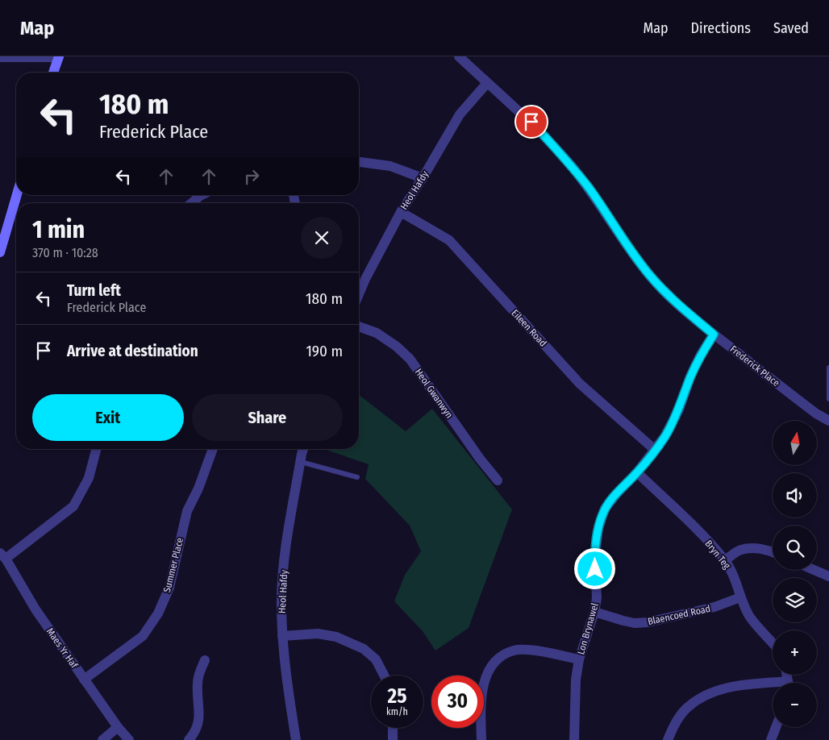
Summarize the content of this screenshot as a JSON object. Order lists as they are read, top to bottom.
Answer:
{
  "streets": {
    "street": [
      "Heol Hafdy",
      "Eileen Road",
      "Frederick Place",
      "Heol Gwanwyn",
      "Bryn Teg",
      "Summer Place",
      "Blaencoed Road",
      "Lon Brynawel",
      "Maes Yr Haf"
    ]
  },
  "crossings": [
    ["Heol Hafdy", "Eileen Road"],
    ["Heol Hafdy", "Frederick Place"],
    ["Eileen Road", "Lon Brynawel"],
    ["Frederick Place", "Lon Brynawel"],
    ["Bryn Teg", "Blaencoed Road"],
    ["Bryn Teg", "Lon Brynawel"],
    ["Summer Place", "Maes Yr Haf"],
    ["Blaencoed Road", "Lon Brynawel"]
  ],
  "north": "top",
  "page": {
    "header": "Map",
    "nav": ["Map", "Directions", "Saved"],
    "turn": ["180 m", "Frederick Place"],
    "heading": ["1 min", "370 m · 10:28"],
    "list": [
      {
        "name": "Turn left",
        "note": "Frederick Place",
        "value": "180 m"
      },
      {
        "name": "Arrive at destination",
        "value": "190 m"
      }
    ],
    "buttons": ["Exit", "Share"],
    "map_buttons": ["+", "−"],
    "speed": "25 km/h",
    "limit": "30"
  }
}
